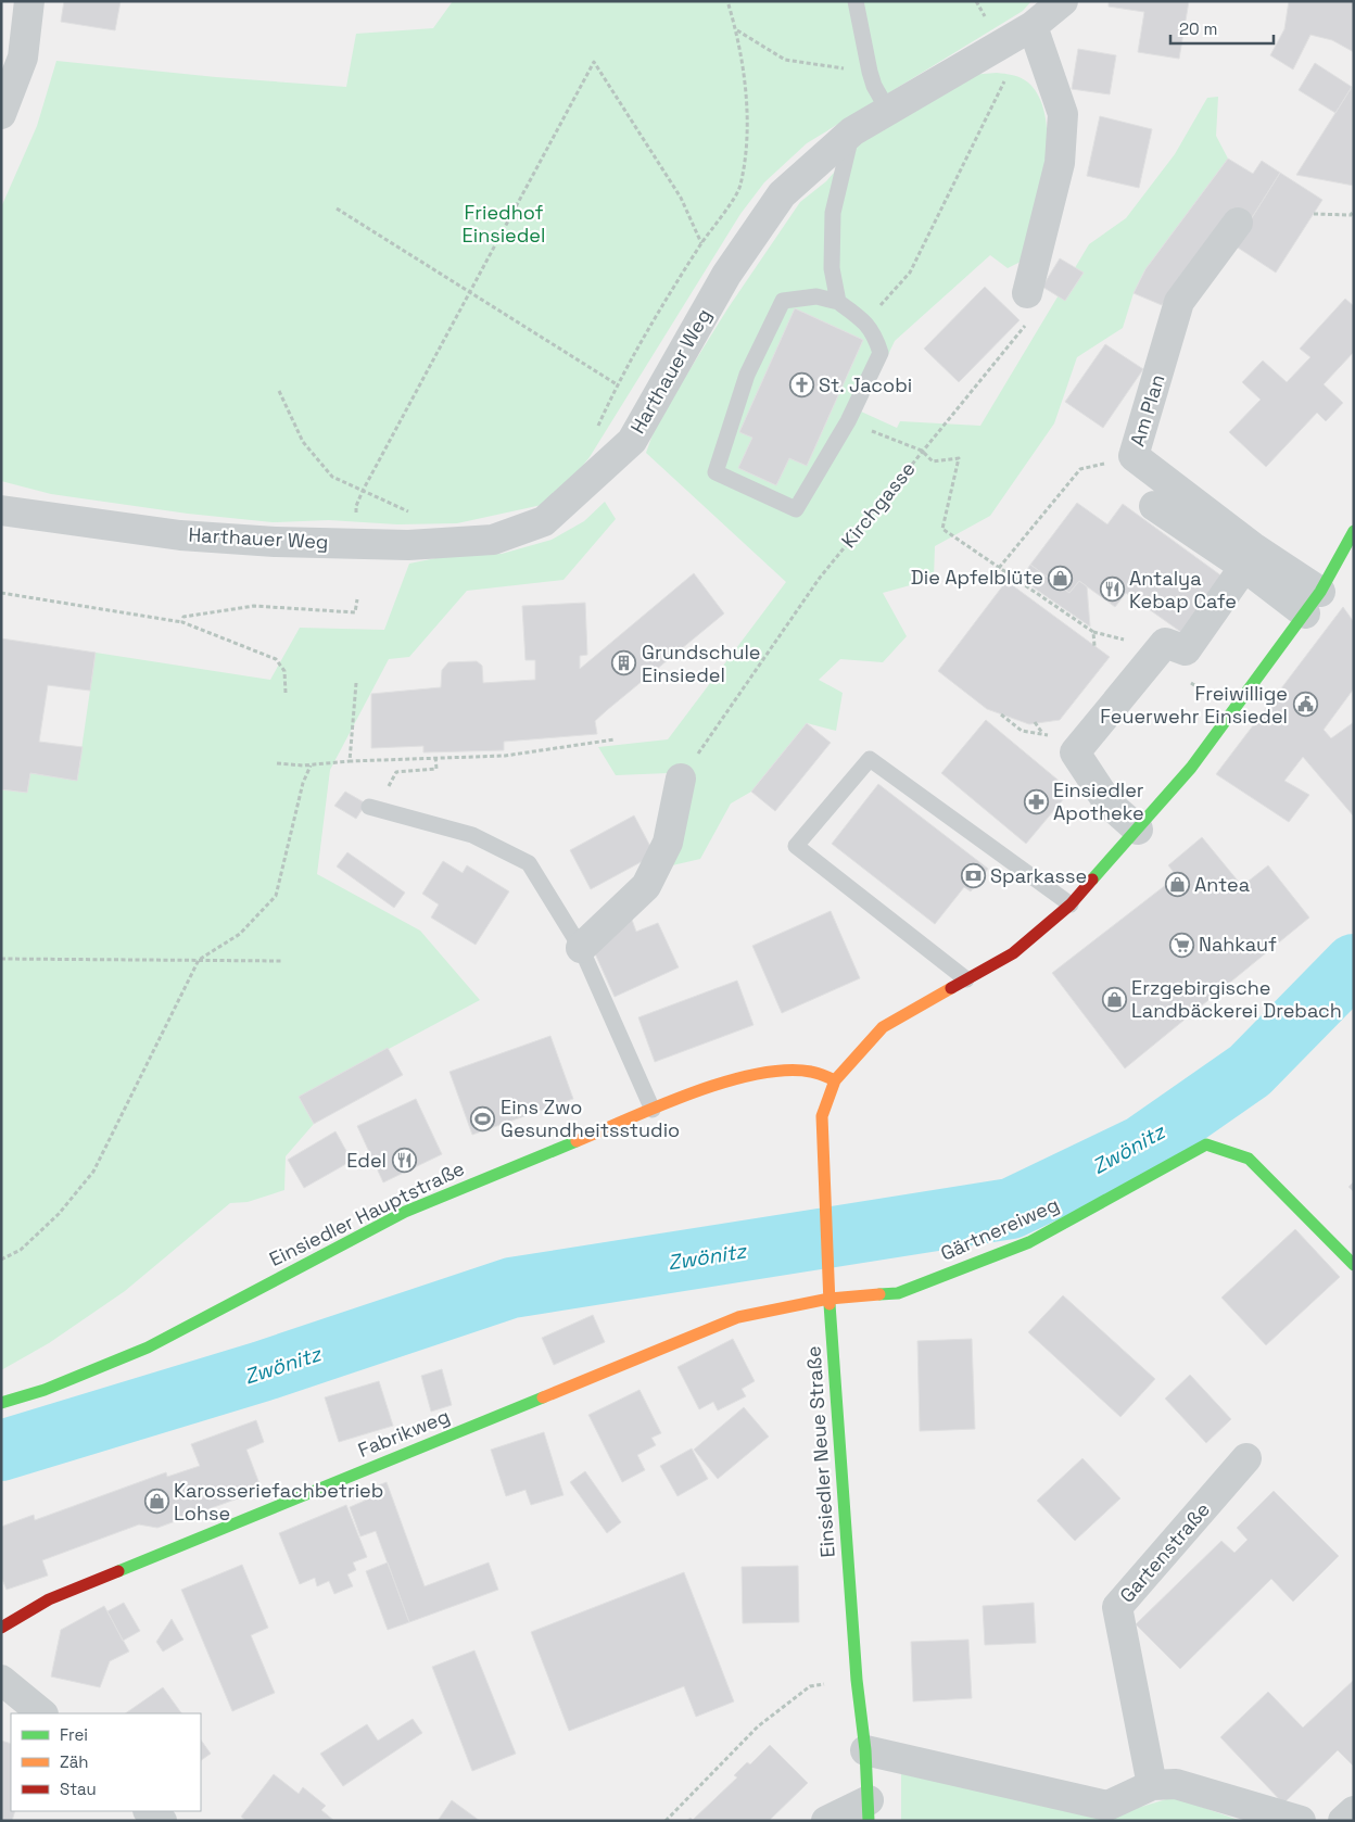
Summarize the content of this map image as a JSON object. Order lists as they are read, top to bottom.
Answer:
{
  "streets": {
    "street": [
      "Harthauer Weg",
      "Am Plan",
      "Einsiedler Hauptstraße",
      "Gärtnereiweg",
      "Fabrikweg",
      "Einsiedler Neue Straße",
      "Gartenstraße"
    ],
    "path": ["Kirchgasse"]
  },
  "crossings": [
    ["Einsiedler Hauptstraße", "Einsiedler Neue Straße"],
    ["Gärtnereiweg", "Fabrikweg"],
    ["Gärtnereiweg", "Einsiedler Neue Straße"],
    ["Fabrikweg", "Einsiedler Neue Straße"]
  ],
  "water": ["Zwönitz"],
  "parks": ["Friedhof Einsiedel"],
  "places": {
    "church": ["St. Jacobi"],
    "shop": [
      "Die Apfelblüte",
      "Antea",
      "Erzgebirgische Landbäckerei Drebach",
      "Karosseriefachbetrieb Lohse"
    ],
    "restaurant": ["Antalya Kebap Cafe", "Edel"],
    "building": ["Grundschule Einsiedel"],
    "public building": ["Freiwillige Feuerwehr Einsiedel"],
    "pharmacy": ["Einsiedler Apotheke"],
    "bank": ["Sparkasse"],
    "supermarket": ["Nahkauf"],
    "sports": ["Eins Zwo Gesundheitsstudio"]
  },
  "legend": ["Frei", "Zäh", "Stau"],
  "scale_bar": "20 m"
}
